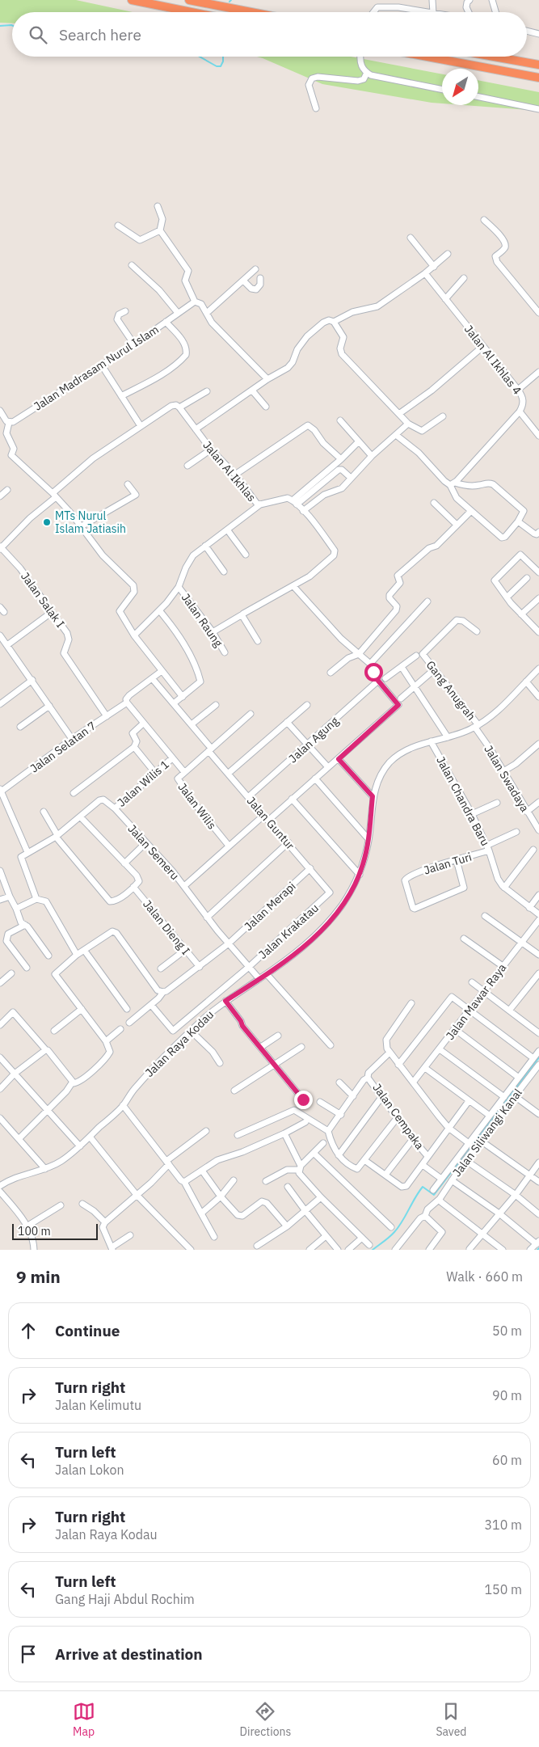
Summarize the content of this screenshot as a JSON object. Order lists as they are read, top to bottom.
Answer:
{
  "streets": {
    "street": [
      "Jalan Al Ikhlas 4",
      "Jalan Madrasam Nurul Islam",
      "Jalan Al Ikhlas",
      "Jalan Salak I",
      "Jalan Raung",
      "Gang Anugrah",
      "Jalan Agung",
      "Jalan Selatan 7",
      "Jalan Swadaya",
      "Jalan Wilis 1",
      "Jalan Chandra Baru",
      "Jalan Wilis",
      "Jalan Guntur",
      "Jalan Semeru",
      "Jalan Turi",
      "Jalan Merapi",
      "Jalan Dieng I",
      "Jalan Krakatau",
      "Jalan Mawar Raya",
      "Jalan Raya Kodau",
      "Jalan Cempaka",
      "Jalan Siliwangi Kanal"
    ]
  },
  "crossings": [
    ["Jalan Salak I", "Jalan Selatan 7"],
    ["Gang Anugrah", "Jalan Swadaya"],
    ["Gang Anugrah", "Jalan Raya Kodau"],
    ["Jalan Agung", "Jalan Guntur"],
    ["Jalan Selatan 7", "Jalan Guntur"],
    ["Jalan Swadaya", "Jalan Raya Kodau"],
    ["Jalan Wilis 1", "Jalan Semeru"],
    ["Jalan Chandra Baru", "Jalan Turi"],
    ["Jalan Chandra Baru", "Jalan Raya Kodau"],
    ["Jalan Wilis", "Jalan Guntur"],
    ["Jalan Guntur", "Jalan Merapi"],
    ["Jalan Guntur", "Jalan Krakatau"],
    ["Jalan Semeru", "Jalan Merapi"],
    ["Jalan Semeru", "Jalan Krakatau"],
    ["Jalan Semeru", "Jalan Raya Kodau"],
    ["Jalan Merapi", "Jalan Dieng I"],
    ["Jalan Merapi", "Jalan Krakatau"]
  ],
  "places": ["MTs Nurul Islam Jatiasih"],
  "scale_bar": "100 m",
  "north": "bottom left",
  "page": {
    "search": "Search here",
    "scale": "100 m",
    "heading": ["9 min", "Walk · 660 m"],
    "list": [
      ["Continue", "50 m"],
      ["Turn right", "Jalan Kelimutu", "90 m"],
      ["Turn left", "Jalan Lokon", "60 m"],
      ["Turn right", "Jalan Raya Kodau", "310 m"],
      ["Turn left", "Gang Haji Abdul Rochim", "150 m"],
      "Arrive at destination"
    ],
    "nav": ["Map", "Directions", "Saved"]
  }
}
